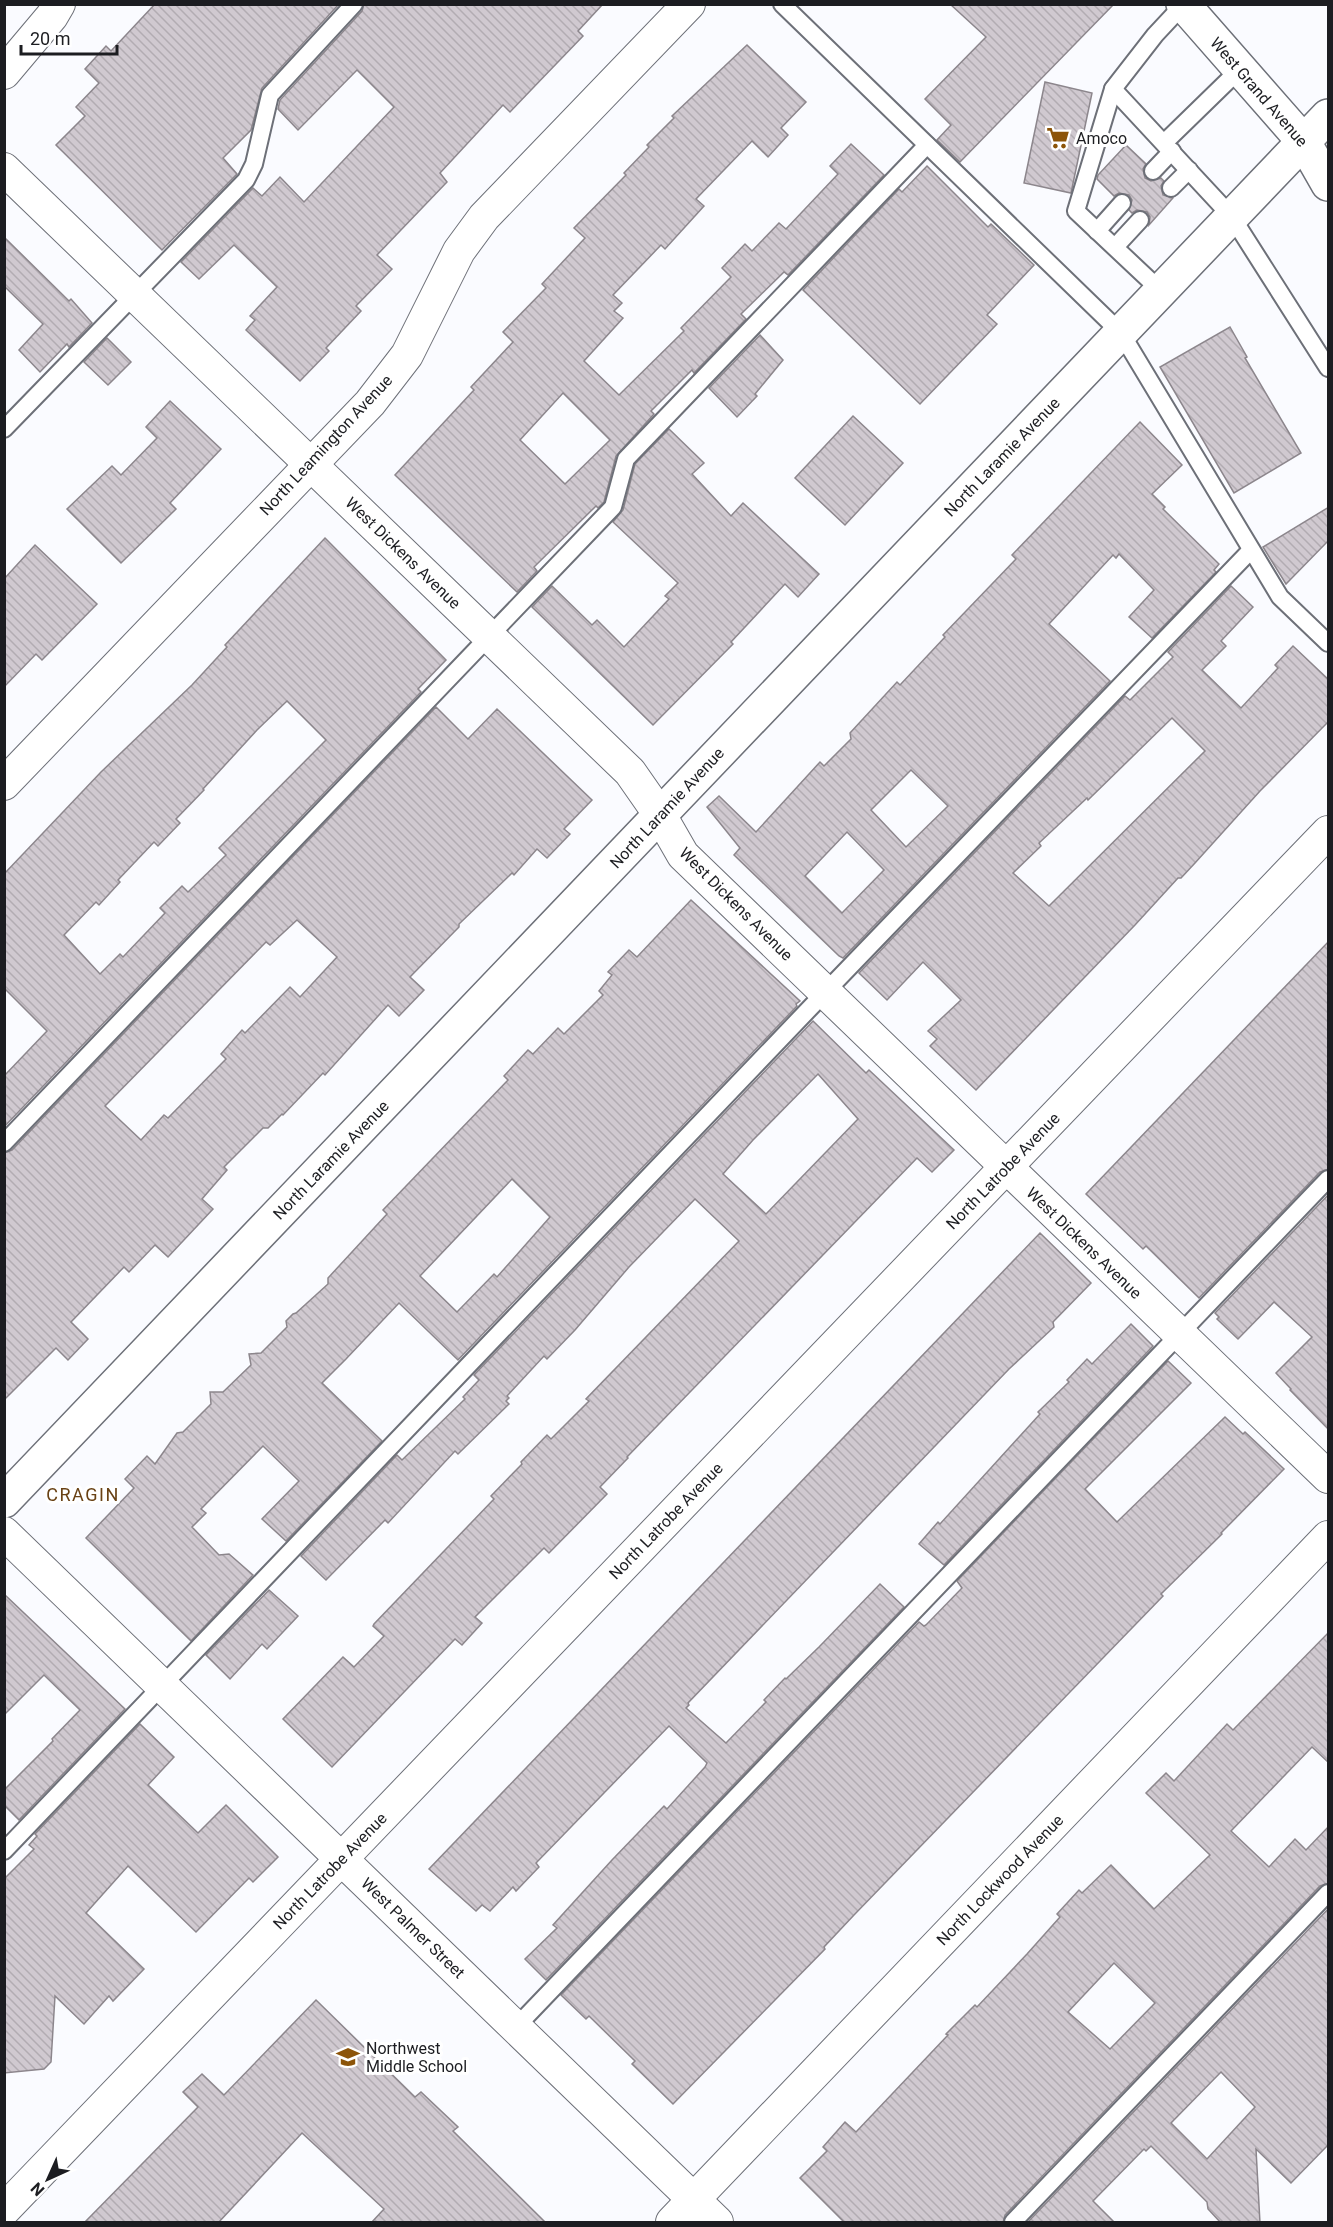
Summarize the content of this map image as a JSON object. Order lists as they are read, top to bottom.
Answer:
{
  "streets": {
    "street": [
      "West Grand Avenue",
      "North Leamington Avenue",
      "North Laramie Avenue",
      "West Dickens Avenue",
      "North Latrobe Avenue",
      "North Lockwood Avenue",
      "West Palmer Street"
    ]
  },
  "crossings": [
    ["West Grand Avenue", "North Laramie Avenue"],
    ["North Leamington Avenue", "West Dickens Avenue"],
    ["North Laramie Avenue", "West Dickens Avenue"],
    ["West Dickens Avenue", "North Latrobe Avenue"],
    ["North Latrobe Avenue", "West Palmer Street"],
    ["North Lockwood Avenue", "West Palmer Street"]
  ],
  "districts": ["CRAGIN"],
  "places": {
    "supermarket": ["Amoco"],
    "school or university": ["Northwest Middle School"]
  },
  "scale_bar": "20 m",
  "north": "bottom left"
}
